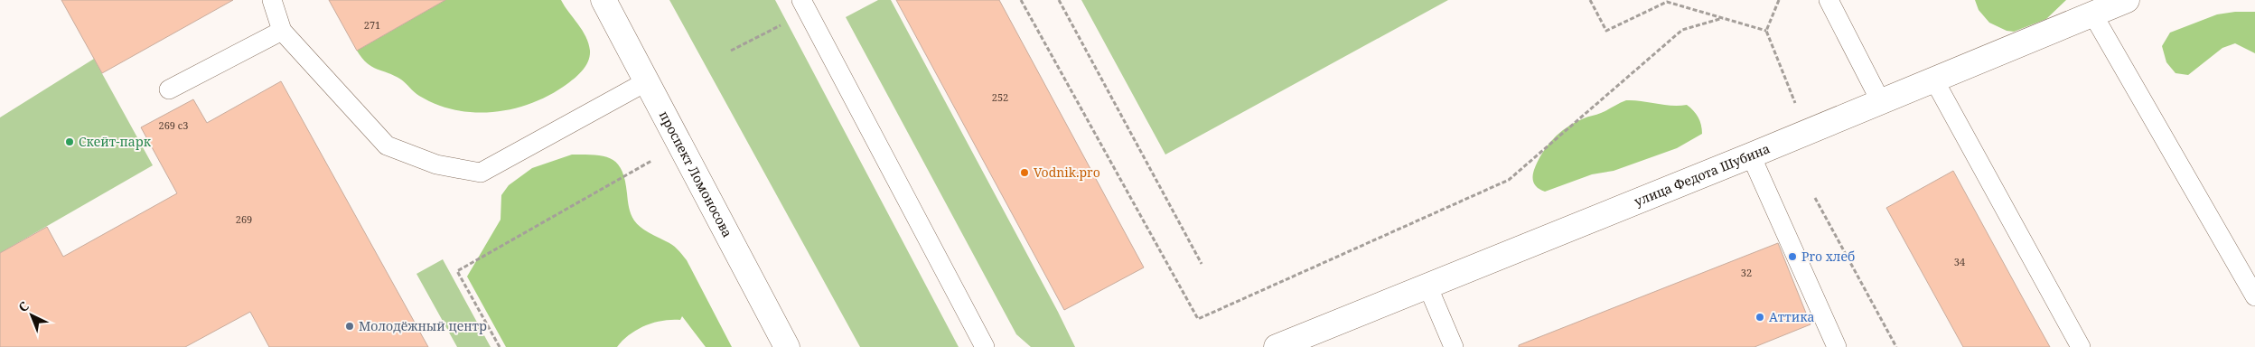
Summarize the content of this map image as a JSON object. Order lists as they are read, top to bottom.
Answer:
{
  "streets": {
    "street": ["проспект Ломоносова", "улица Федота Шубина"]
  },
  "places": [
    "Скейт-парк",
    "Vodnik.pro",
    "Pro хлеб",
    "Аттика",
    "Молодёжный центр"
  ],
  "house_numbers": [
    "271",
    "252",
    "269 с3",
    "269",
    "34",
    "32"
  ],
  "north": "top left"
}
